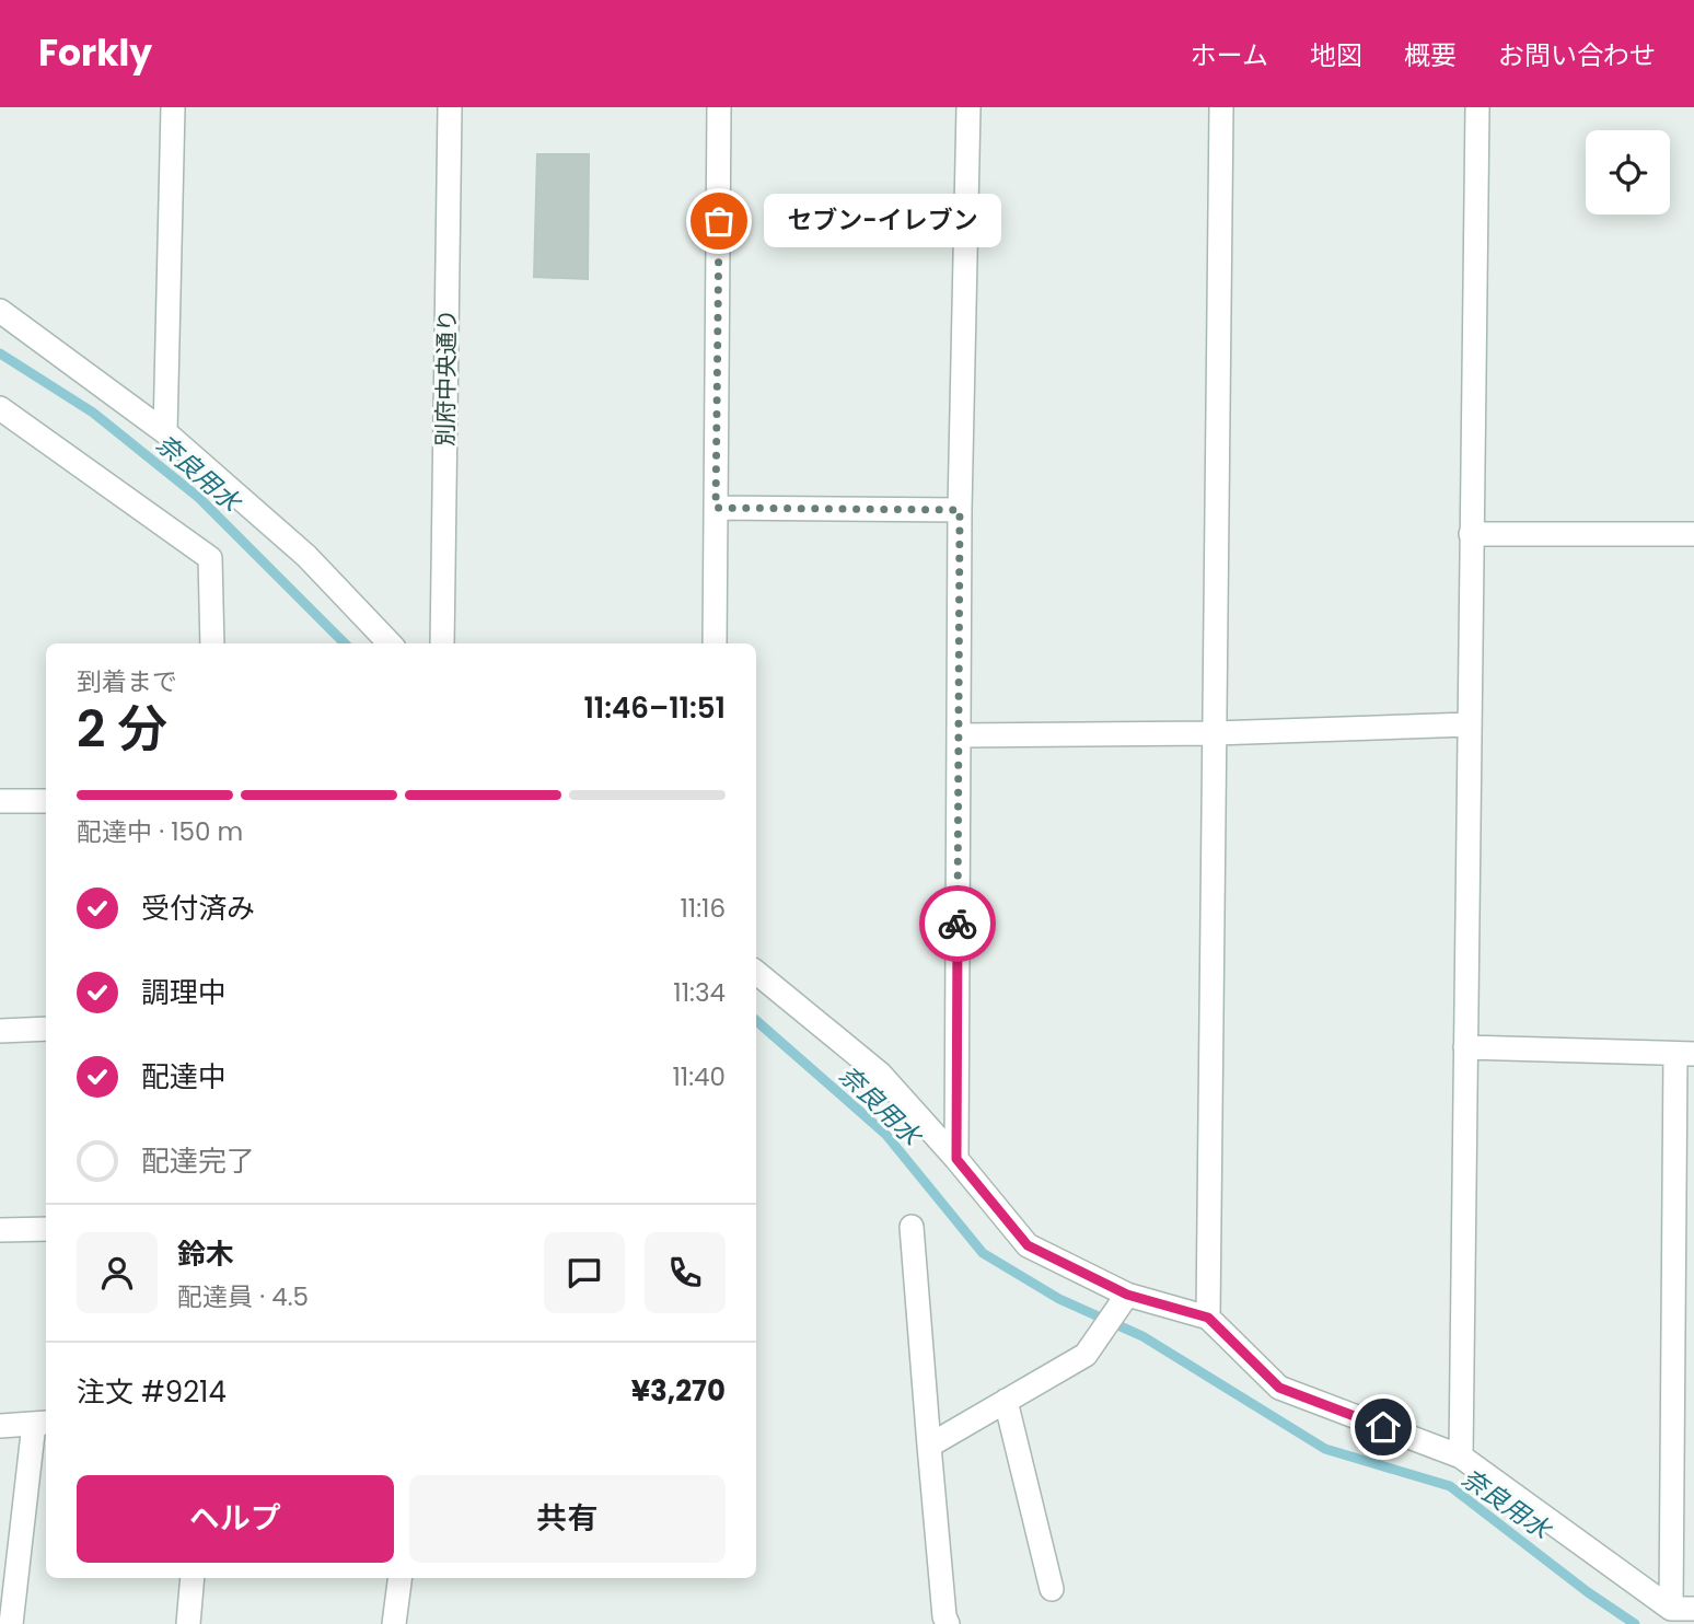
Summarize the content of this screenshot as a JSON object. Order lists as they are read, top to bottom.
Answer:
{
  "streets": {
    "street": ["別府中央通り"]
  },
  "water": ["奈良用水"],
  "places": ["セブン-イレブン"],
  "page": {
    "header": "Forkly",
    "nav": [
      "ホーム",
      "地図",
      "概要",
      "お問い合わせ"
    ],
    "bubble": "セブン-イレブン",
    "heading": ["2 分", "到着まで", "11:46–11:51"],
    "panel": [
      "鈴木",
      "配達員 · 4.5",
      "注文 #9214",
      "¥3,270"
    ],
    "bar": "配達中 · 150 m",
    "list": [
      ["受付済み", "11:16"],
      ["調理中", "11:34"],
      ["配達中", "11:40"],
      "配達完了"
    ],
    "buttons": ["ヘルプ", "共有"]
  }
}
